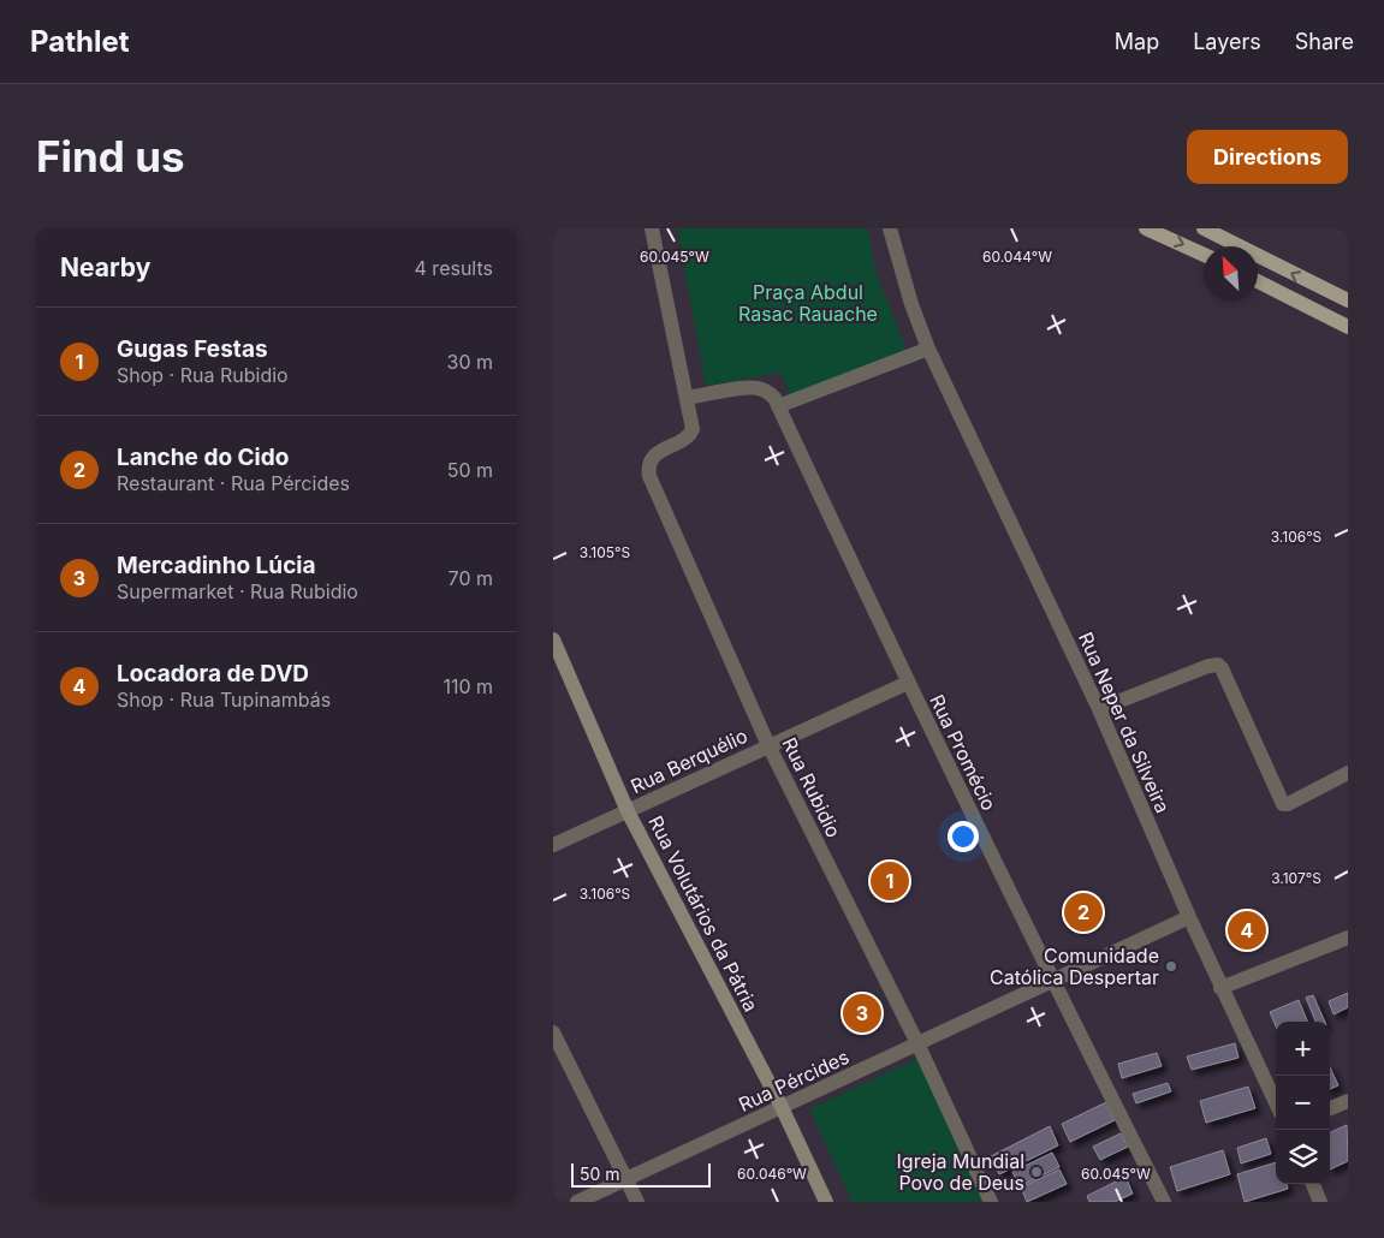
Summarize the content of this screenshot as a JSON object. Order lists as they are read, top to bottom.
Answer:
{
  "streets": {
    "street": [
      "Rua Neper da Silveira",
      "Rua Promécio",
      "Rua Berquélio",
      "Rua Rubidio",
      "Rua Volutários da Pátria",
      "Rua Pércides"
    ]
  },
  "crossings": [
    ["Rua Neper da Silveira", "Rua Pércides"],
    ["Rua Promécio", "Rua Berquélio"],
    ["Rua Promécio", "Rua Rubidio"],
    ["Rua Promécio", "Rua Pércides"],
    ["Rua Berquélio", "Rua Rubidio"],
    ["Rua Berquélio", "Rua Volutários da Pátria"],
    ["Rua Rubidio", "Rua Pércides"],
    ["Rua Volutários da Pátria", "Rua Pércides"]
  ],
  "parks": ["Praça Abdul Rasac Rauache"],
  "places": ["Comunidade Católica Despertar", "Igreja Mundial Povo de Deus"],
  "scale_bar": "50 m",
  "north": "top left",
  "page": {
    "header": "Pathlet",
    "nav": ["Map", "Layers", "Share"],
    "buttons": "Directions",
    "title": "Find us",
    "heading": ["Nearby", "4 results"],
    "list": [
      {
        "mark": "1",
        "name": "Gugas Festas",
        "note": "Shop · Rua Rubidio",
        "value": "30 m"
      },
      {
        "mark": "2",
        "name": "Lanche do Cido",
        "note": "Restaurant · Rua Pércides",
        "value": "50 m"
      },
      {
        "mark": "3",
        "name": "Mercadinho Lúcia",
        "note": "Supermarket · Rua Rubidio",
        "value": "70 m"
      },
      {
        "mark": "4",
        "name": "Locadora de DVD",
        "note": "Shop · Rua Tupinambás",
        "value": "110 m"
      }
    ],
    "pins": [
      "1",
      "2",
      "4",
      "3"
    ],
    "map_buttons": ["+", "−"],
    "scale": "50 m"
  },
  "coordinates": [
    "60.045°W",
    "60.044°W",
    "3.106°S",
    "3.105°S",
    "3.107°S",
    "60.046°W"
  ]
}
